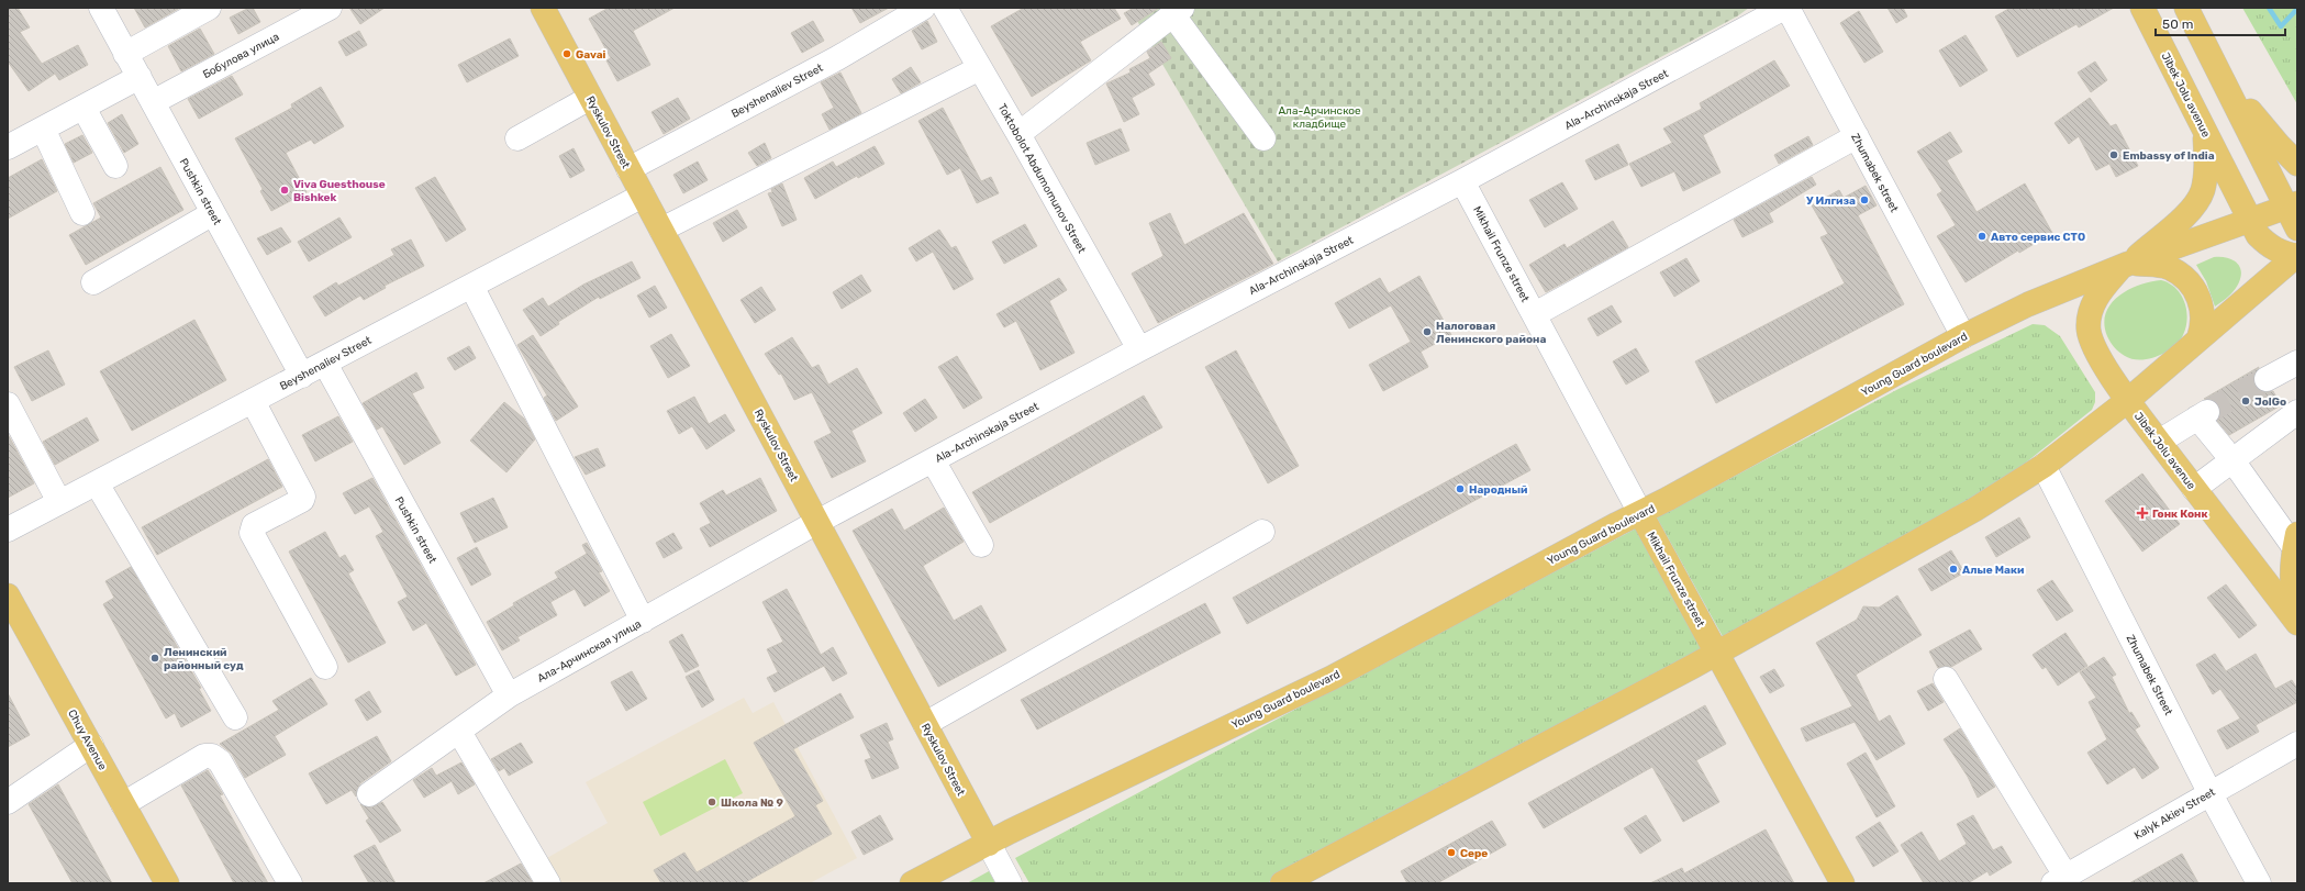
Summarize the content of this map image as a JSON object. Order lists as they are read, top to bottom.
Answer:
{
  "streets": {
    "main road": [
      "Jibek Jolu avenue",
      "Ryskulov Street",
      "Mikhail Frunze street",
      "Young Guard boulevard",
      "Chuy Avenue"
    ],
    "street": [
      "Бобулова улица",
      "Beyshenaliev Street",
      "Ala-Archinskaja Street",
      "Zhumabek street",
      "Toktobolot Abdumomunov Street",
      "Pushkin street",
      "Ала-Арчинская улица",
      "Zhumabek Street",
      "Kalyk Akiev Street"
    ]
  },
  "crossings": [
    ["Бобулова улица", "Pushkin street"],
    ["Beyshenaliev Street", "Ryskulov Street"],
    ["Beyshenaliev Street", "Pushkin street"],
    ["Jibek Jolu avenue", "Young Guard boulevard"],
    ["Ala-Archinskaja Street", "Ryskulov Street"],
    ["Ala-Archinskaja Street", "Toktobolot Abdumomunov Street"],
    ["Ala-Archinskaja Street", "Mikhail Frunze street"],
    ["Ala-Archinskaja Street", "Ала-Арчинская улица"],
    ["Ryskulov Street", "Young Guard boulevard"],
    ["Ryskulov Street", "Ала-Арчинская улица"],
    ["Zhumabek street", "Young Guard boulevard"],
    ["Pushkin street", "Ала-Арчинская улица"],
    ["Mikhail Frunze street", "Young Guard boulevard"],
    ["Zhumabek Street", "Kalyk Akiev Street"]
  ],
  "parks": ["Ала-Арчинское кладбище"],
  "places": {
    "other": [
      "Gavai",
      "Embassy of India",
      "Viva Guesthouse Bishkek",
      "У Илгиза",
      "Авто сервис СТО",
      "Налоговая Ленинского района",
      "JolGo",
      "Народный",
      "Алые Маки",
      "Ленинский районный суд",
      "Школа № 9",
      "Сере"
    ],
    "health": ["Гонк Конк"]
  },
  "scale_bar": "50 m"
}
